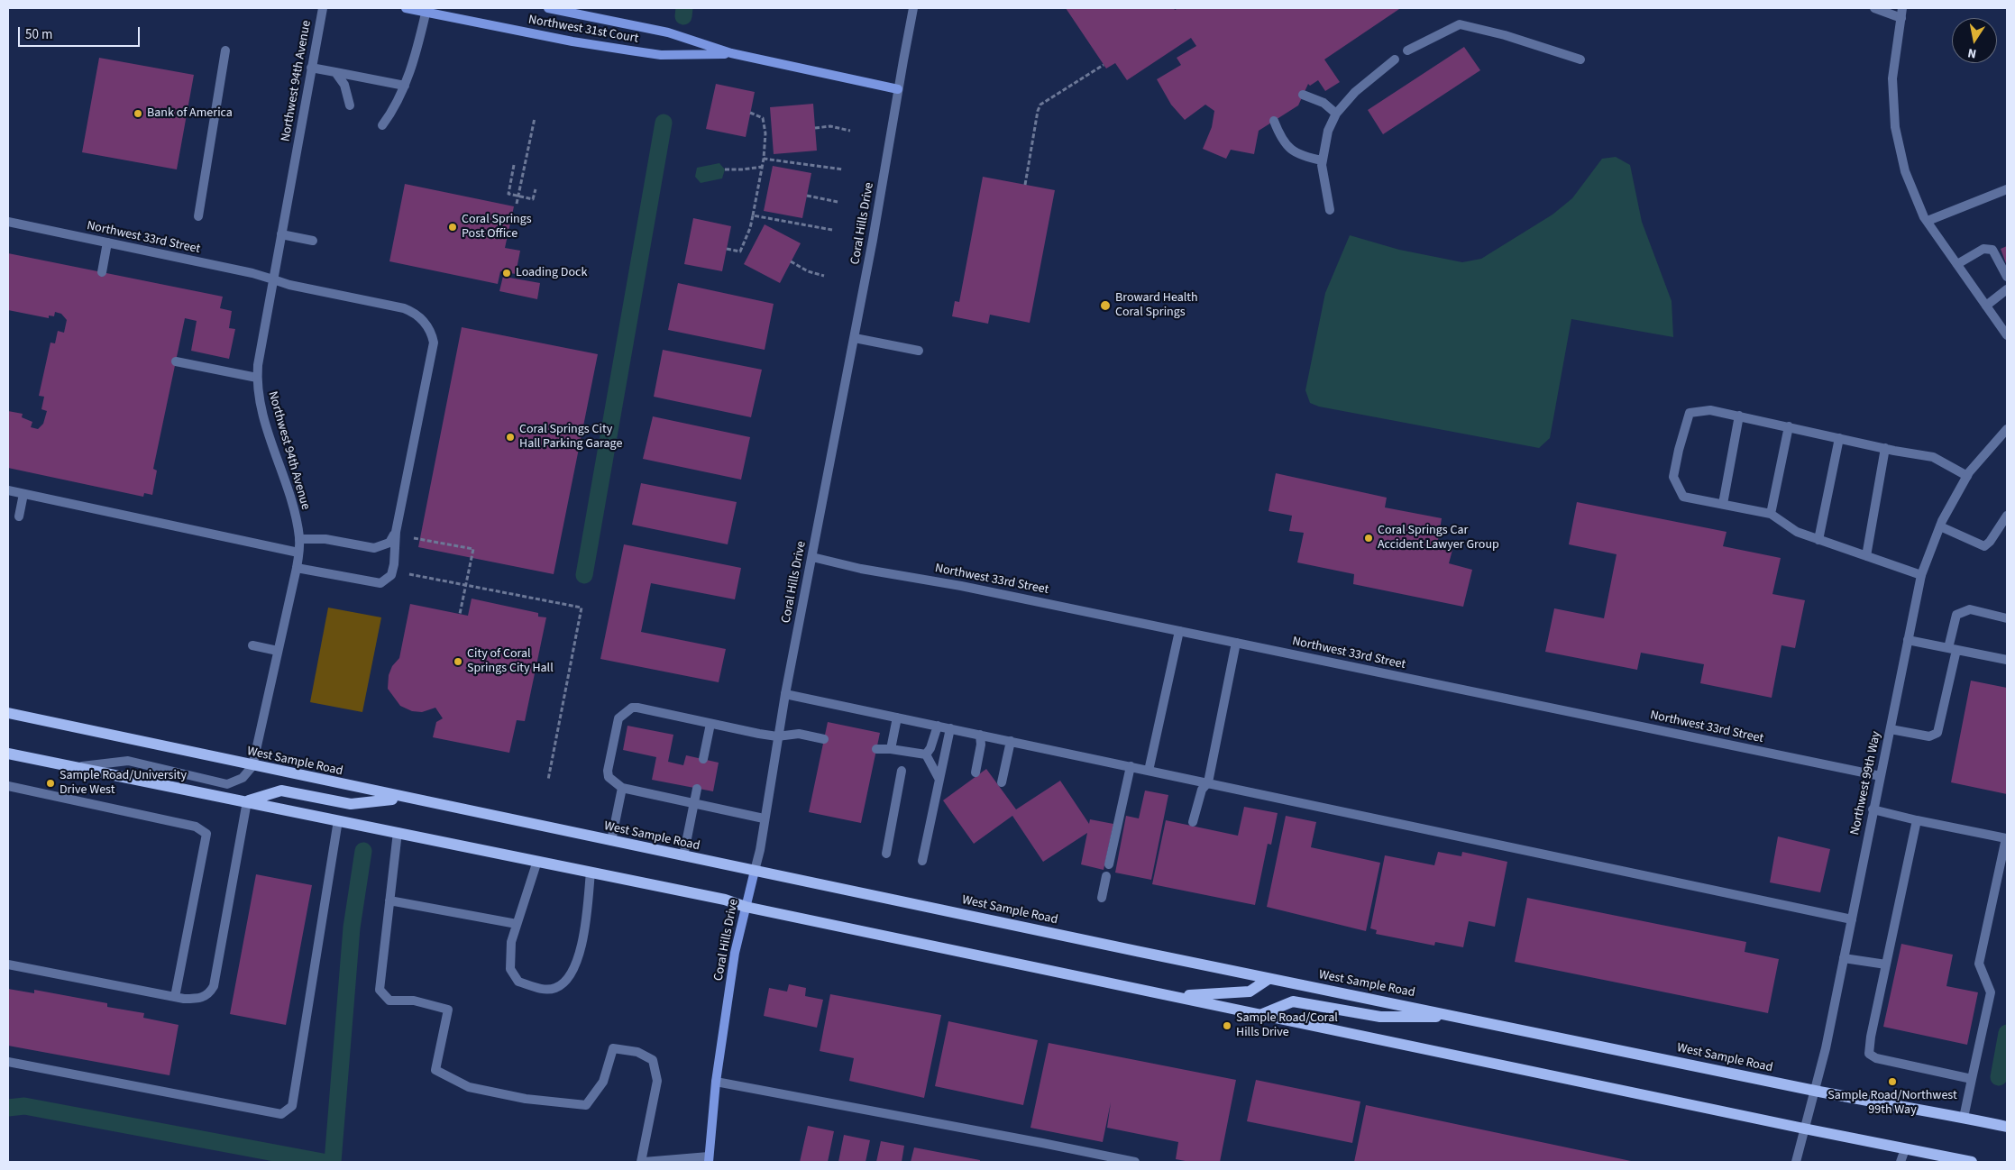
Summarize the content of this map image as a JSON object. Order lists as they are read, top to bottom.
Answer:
{
  "streets": {
    "main road": ["West Sample Road"],
    "street": [
      "Northwest 31st Court",
      "Northwest 94th Avenue",
      "Coral Hills Drive",
      "Northwest 33rd Street",
      "Northwest 99th Way"
    ]
  },
  "crossings": [
    ["Northwest 31st Court", "Coral Hills Drive"],
    ["Northwest 94th Avenue", "Northwest 33rd Street"],
    ["Northwest 94th Avenue", "West Sample Road"],
    ["Coral Hills Drive", "Northwest 33rd Street"],
    ["Coral Hills Drive", "West Sample Road"],
    ["Northwest 33rd Street", "Northwest 99th Way"],
    ["West Sample Road", "Northwest 99th Way"]
  ],
  "places": [
    "Bank of America",
    "Coral Springs Post Office",
    "Loading Dock",
    "Broward Health Coral Springs",
    "Coral Springs City Hall Parking Garage",
    "Coral Springs Car Accident Lawyer Group",
    "City of Coral Springs City Hall",
    "Sample Road/University Drive West",
    "Sample Road/Coral Hills Drive",
    "Sample Road/Northwest 99th Way"
  ],
  "scale_bar": "50 m",
  "north": "bottom"
}
